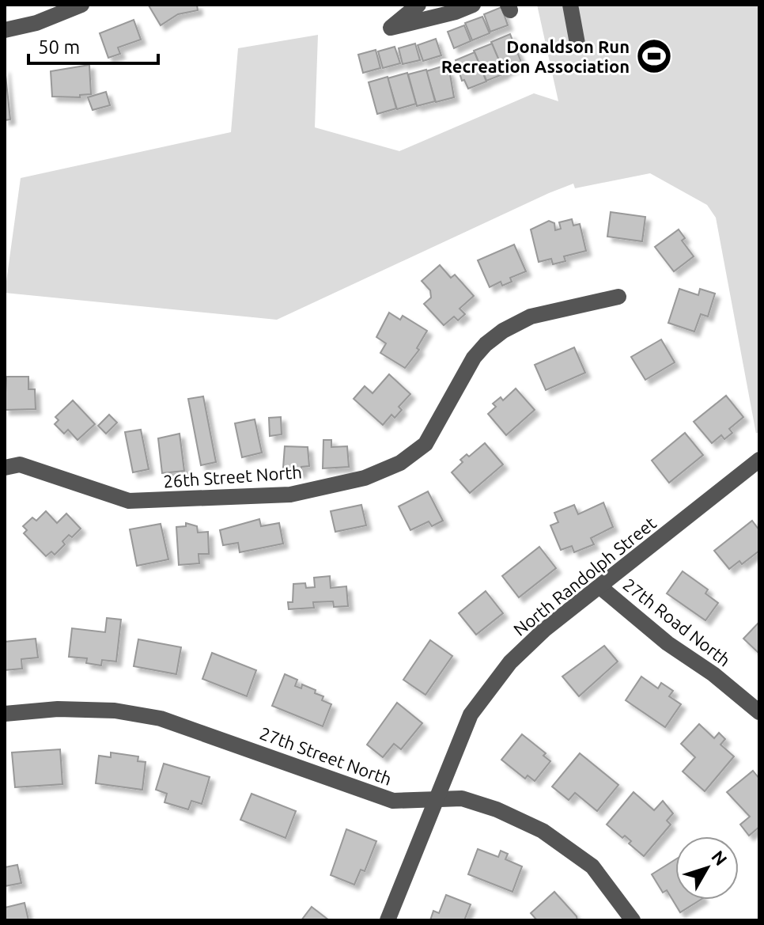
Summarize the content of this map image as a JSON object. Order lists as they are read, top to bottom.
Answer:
{
  "streets": {
    "street": [
      "26th Street North",
      "North Randolph Street",
      "27th Road North",
      "27th Street North"
    ]
  },
  "crossings": [
    ["North Randolph Street", "27th Road North"],
    ["North Randolph Street", "27th Street North"]
  ],
  "places": {
    "sports": ["Donaldson Run Recreation Association"]
  },
  "scale_bar": "50 m",
  "north": "top right"
}
